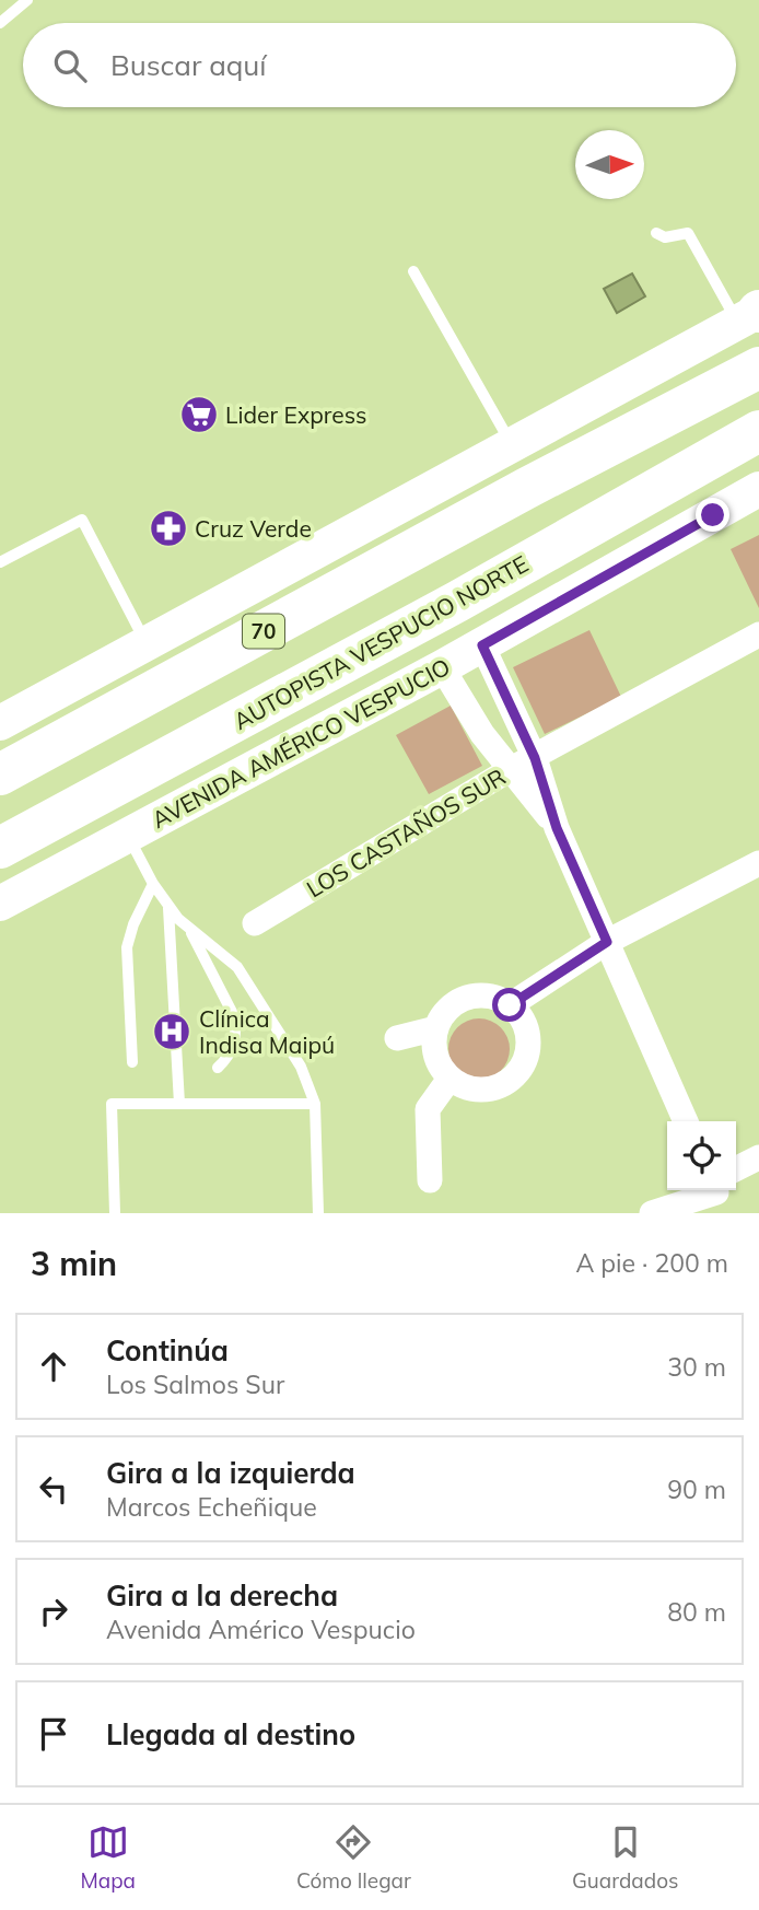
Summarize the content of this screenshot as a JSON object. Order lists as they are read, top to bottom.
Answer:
{
  "streets": {
    "highway": ["70", "AUTOPISTA VESPUCIO NORTE"],
    "main road": ["AVENIDA AMÉRICO VESPUCIO"],
    "street": ["LOS CASTAÑOS SUR"]
  },
  "places": {
    "supermarket": ["Lider Express"],
    "pharmacy": ["Cruz Verde"],
    "hospital": ["Clínica Indisa Maipú"]
  },
  "north": "right",
  "page": {
    "search": "Buscar aquí",
    "heading": ["3 min", "A pie · 200 m"],
    "list": [
      ["Continúa", "Los Salmos Sur", "30 m"],
      ["Gira a la izquierda", "Marcos Echeñique", "90 m"],
      ["Gira a la derecha", "Avenida Américo Vespucio", "80 m"],
      "Llegada al destino"
    ],
    "nav": ["Mapa", "Cómo llegar", "Guardados"]
  }
}
